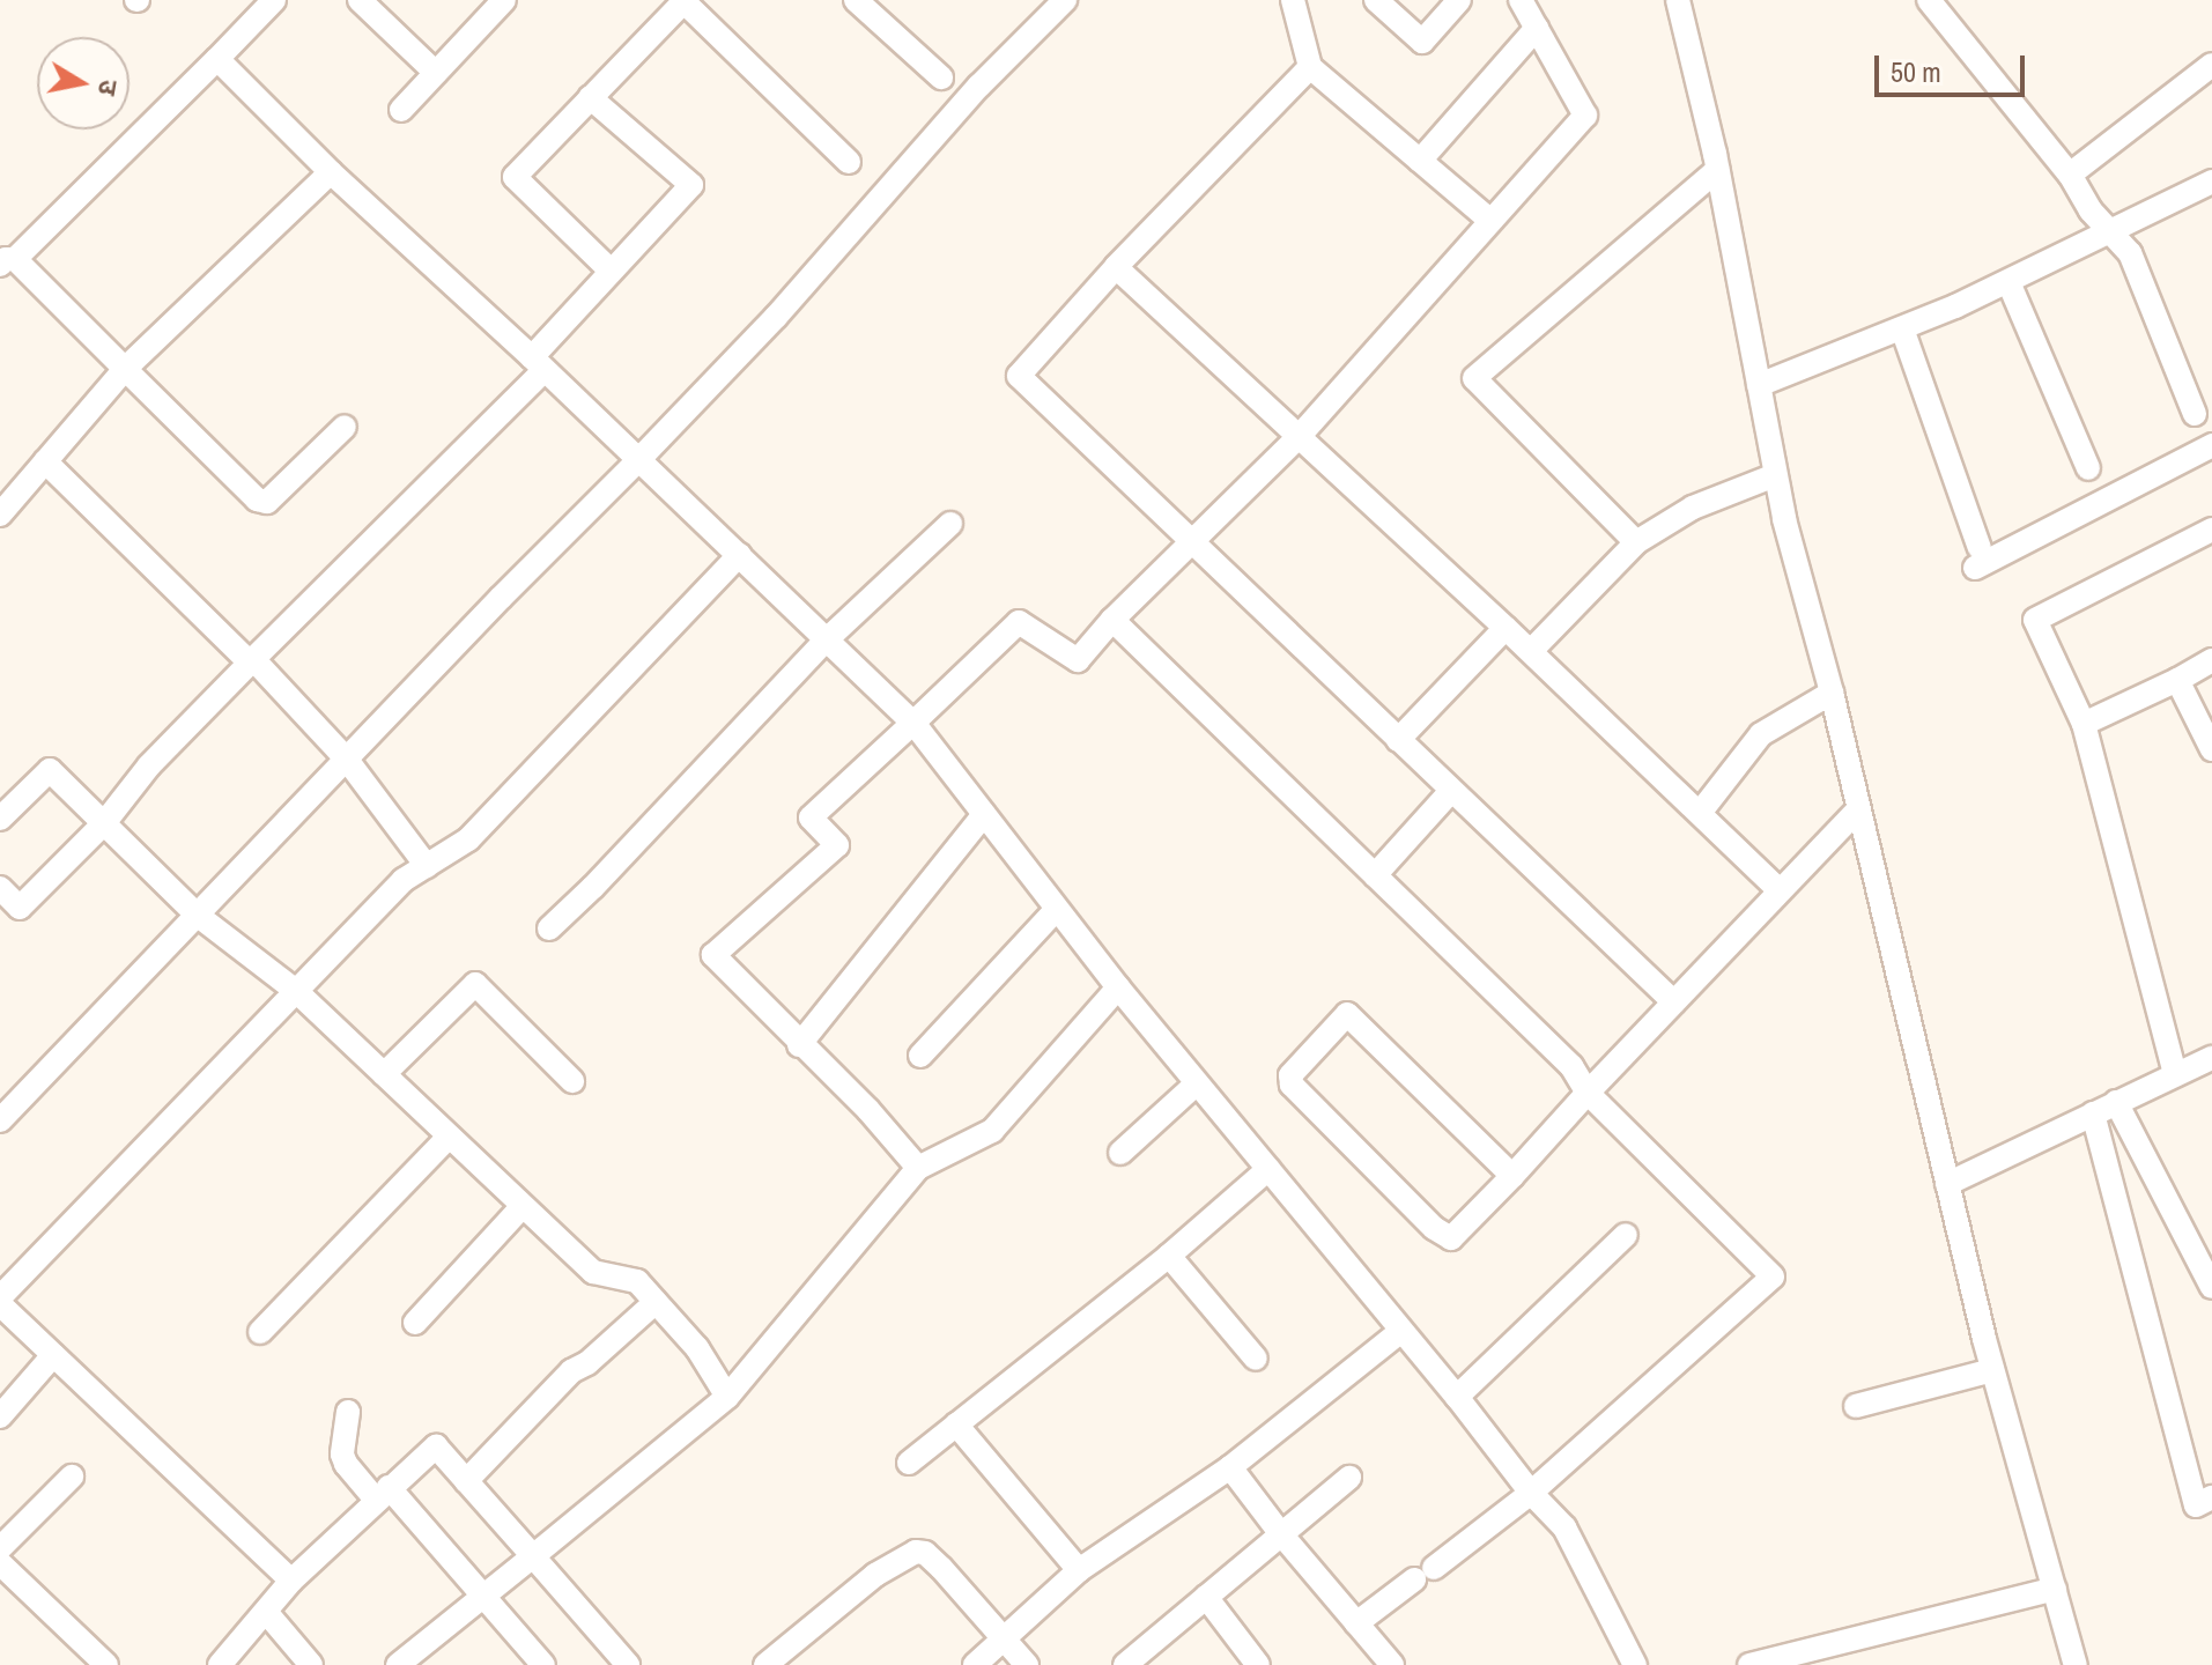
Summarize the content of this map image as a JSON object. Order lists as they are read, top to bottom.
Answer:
{
  "scale_bar": "50 m",
  "north": "right"
}
